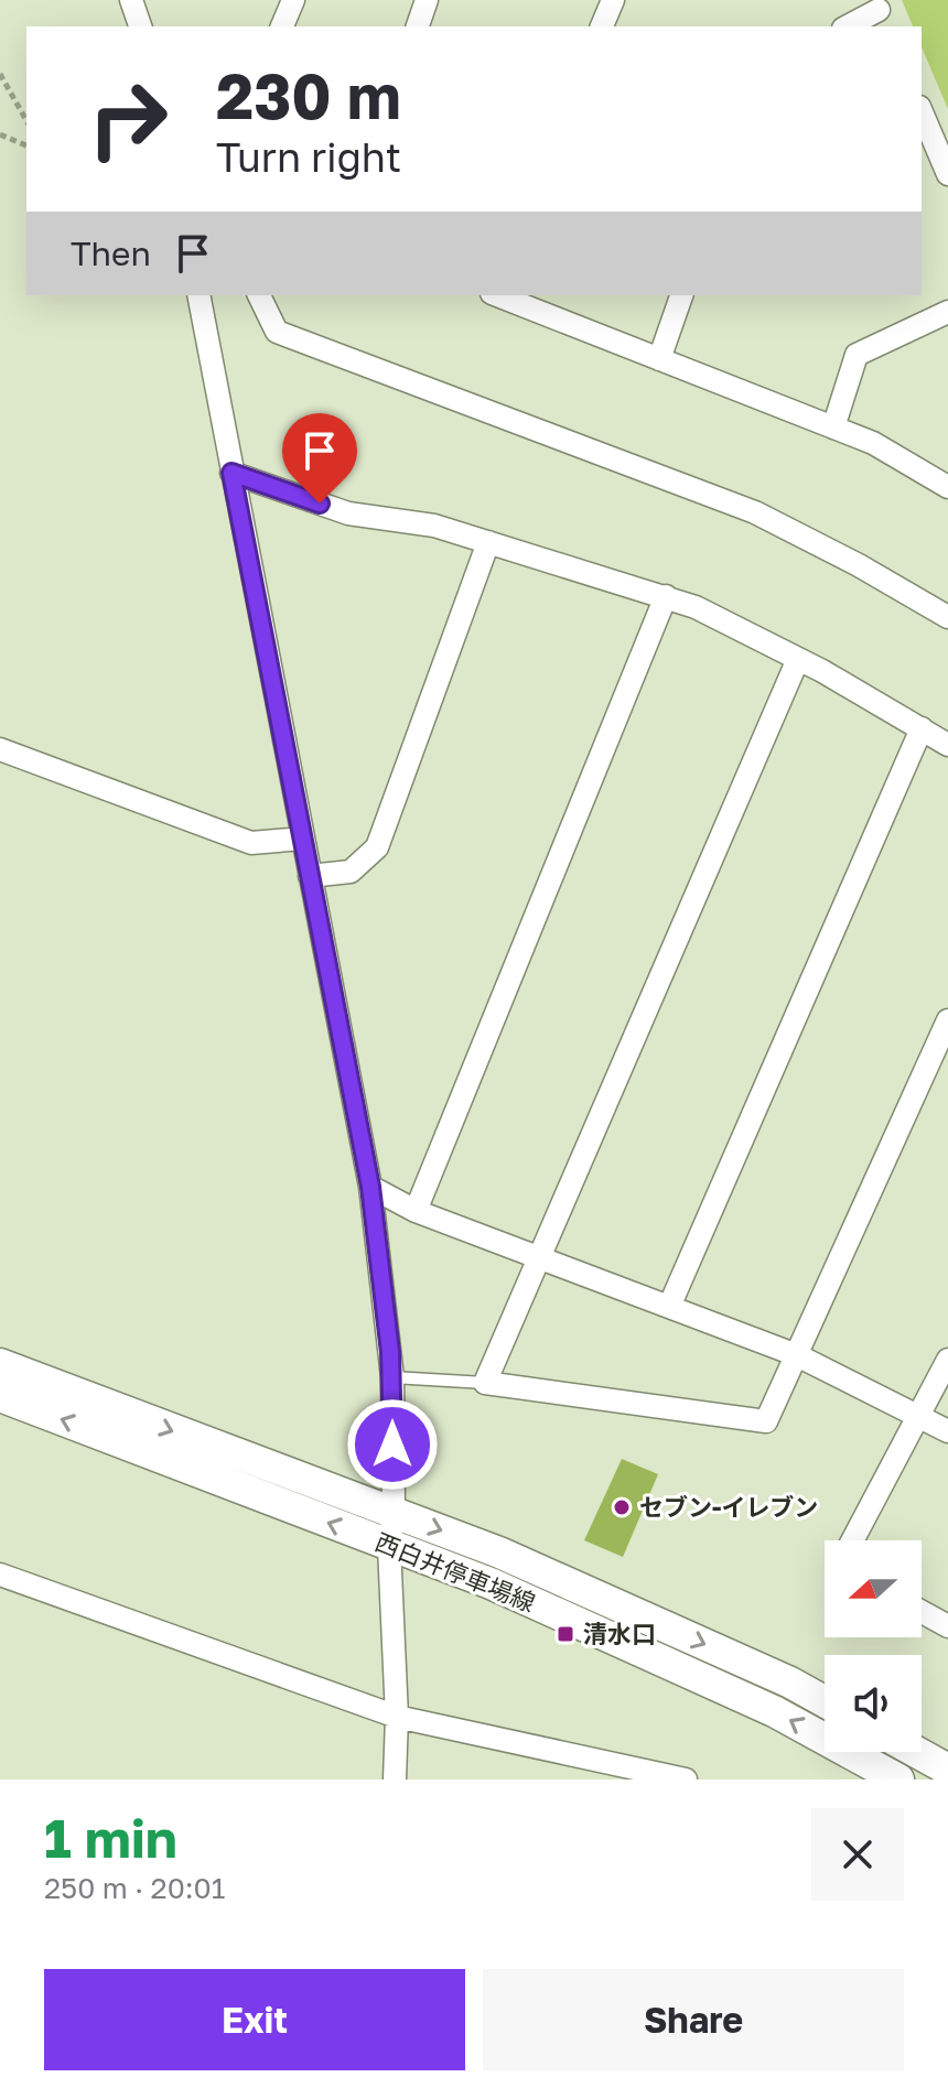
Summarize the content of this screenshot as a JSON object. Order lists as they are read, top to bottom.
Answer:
{
  "streets": {
    "main road": ["西白井停車場線"]
  },
  "places": {
    "other": ["セブン-イレブン"],
    "transit": ["清水口"]
  },
  "north": "left",
  "page": {
    "turn": ["230 m", "Turn right"],
    "then": "Then",
    "heading": ["1 min", "250 m · 20:01"],
    "buttons": ["Exit", "Share"]
  }
}
